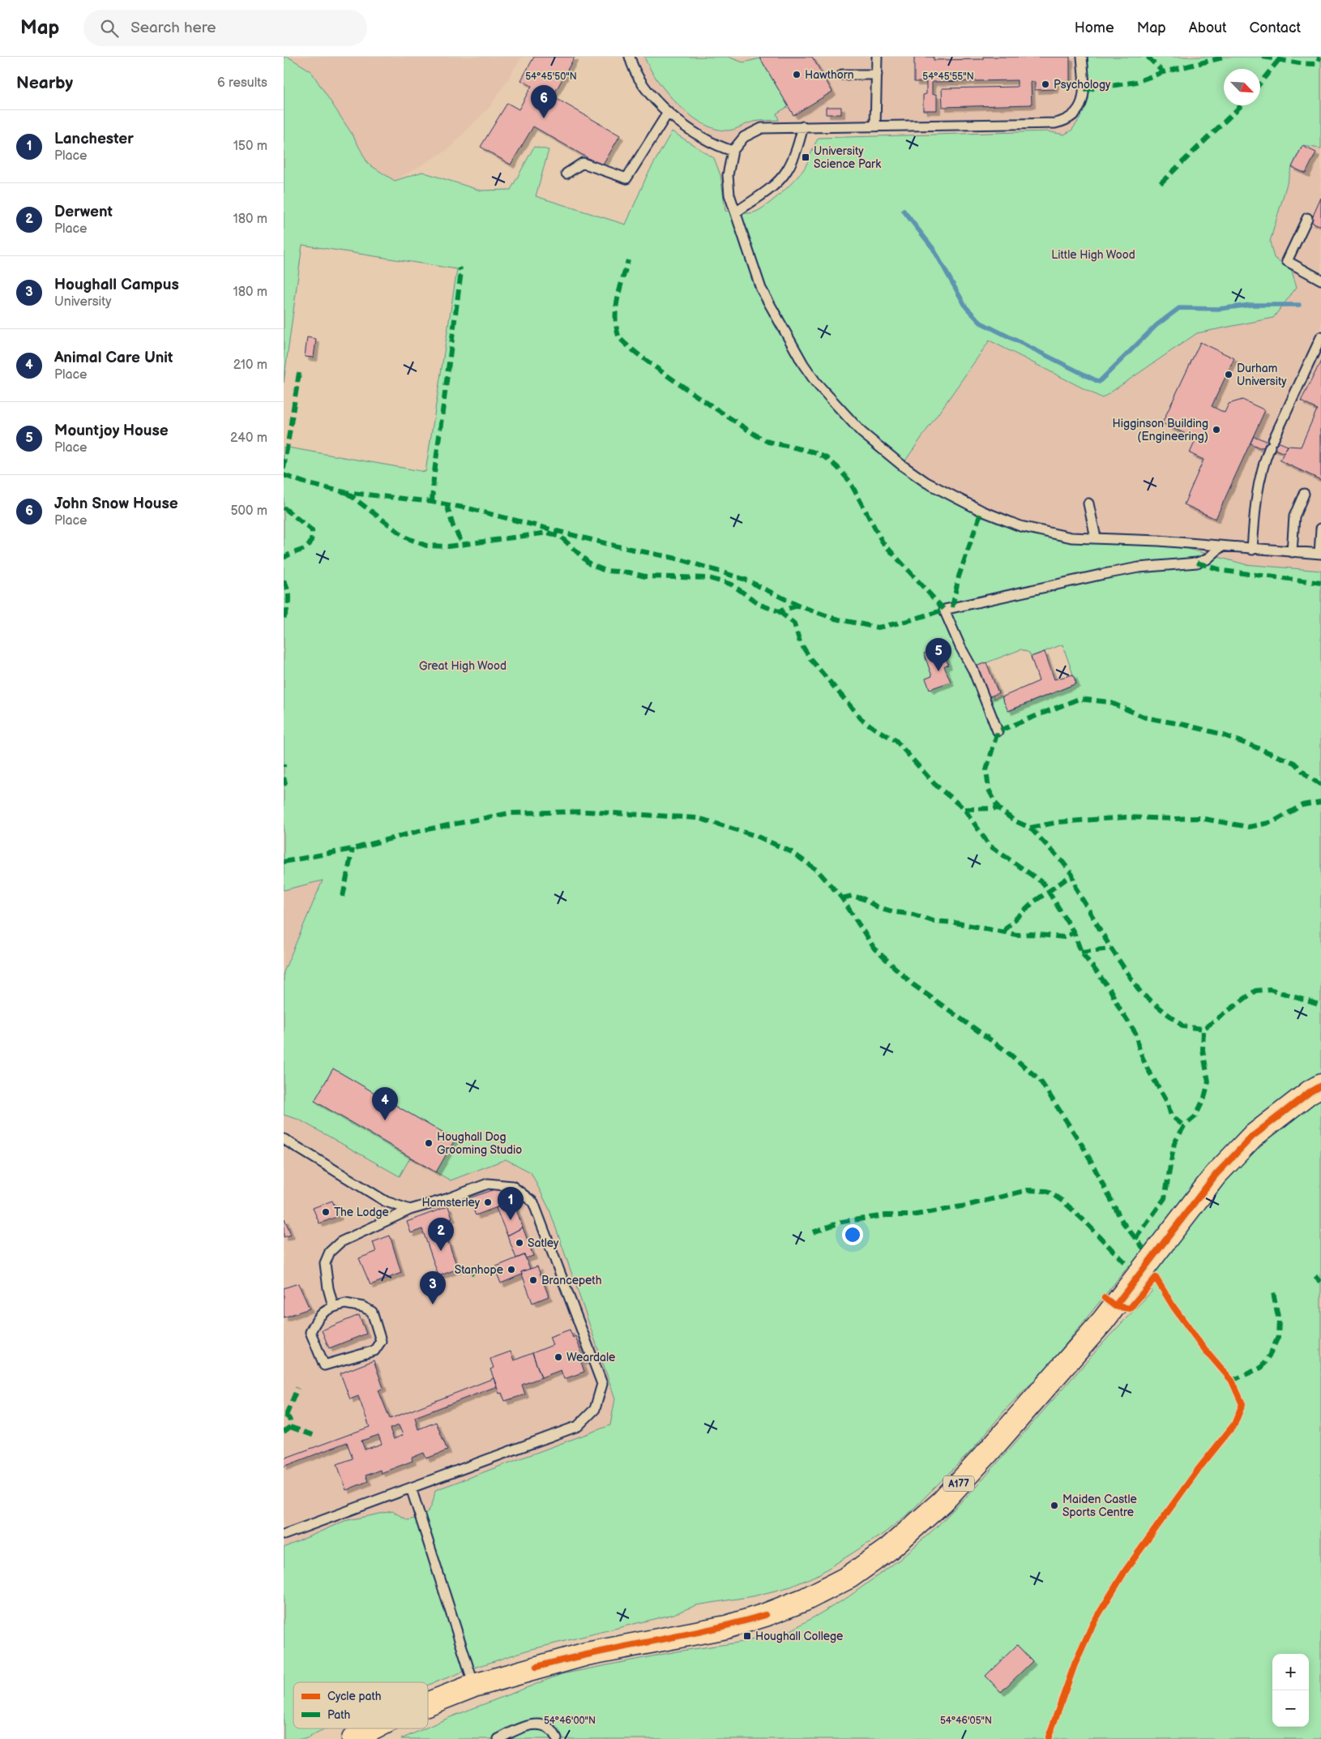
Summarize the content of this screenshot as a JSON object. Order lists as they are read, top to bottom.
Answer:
{
  "streets": {
    "main road": ["A177"]
  },
  "parks": ["Little High Wood", "Great High Wood"],
  "places": {
    "other": [
      "Hawthorn",
      "Psychology",
      "Durham University",
      "Higginson Building (Engineering)",
      "Houghall Dog Grooming Studio",
      "Hamsterley",
      "The Lodge",
      "Satley",
      "Stanhope",
      "Brancepeth",
      "Weardale",
      "Maiden Castle Sports Centre"
    ],
    "transit": ["University Science Park", "Houghall College"]
  },
  "legend": ["Cycle path", "Path"],
  "north": "bottom right",
  "page": {
    "header": "Map",
    "search": "Search here",
    "nav": [
      "Home",
      "Map",
      "About",
      "Contact"
    ],
    "heading": ["Nearby", "6 results"],
    "pins": [
      "6",
      "5",
      "4",
      "1",
      "2",
      "3"
    ],
    "list": [
      {
        "mark": "1",
        "name": "Lanchester",
        "note": "Place",
        "value": "150 m"
      },
      {
        "mark": "2",
        "name": "Derwent",
        "note": "Place",
        "value": "180 m"
      },
      {
        "mark": "3",
        "name": "Houghall Campus",
        "note": "University",
        "value": "180 m"
      },
      {
        "mark": "4",
        "name": "Animal Care Unit",
        "note": "Place",
        "value": "210 m"
      },
      {
        "mark": "5",
        "name": "Mountjoy House",
        "note": "Place",
        "value": "240 m"
      },
      {
        "mark": "6",
        "name": "John Snow House",
        "note": "Place",
        "value": "500 m"
      }
    ],
    "map_buttons": ["+", "−"]
  },
  "coordinates": [
    "54°45'50\"N",
    "54°45'55\"N",
    "54°46'00\"N",
    "54°46'05\"N"
  ]
}
